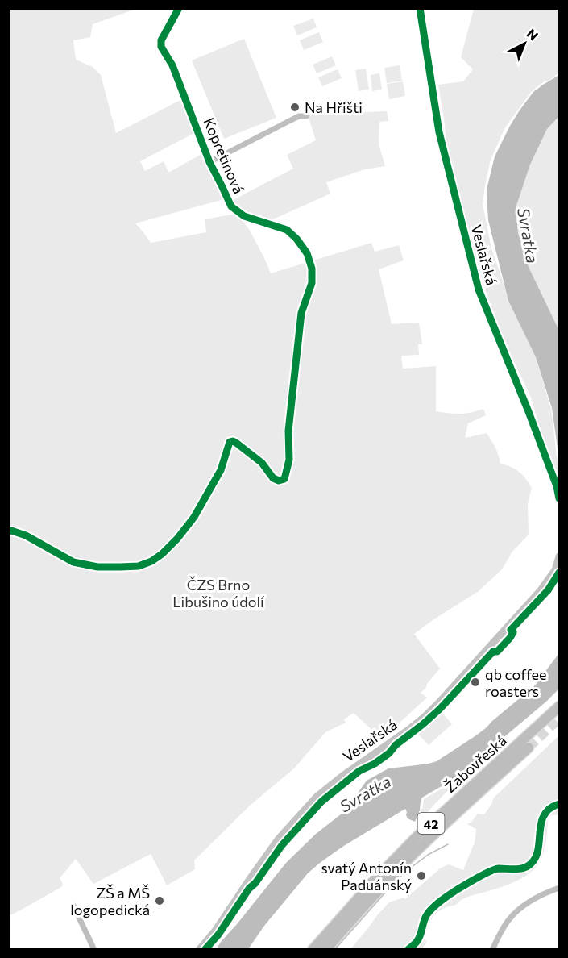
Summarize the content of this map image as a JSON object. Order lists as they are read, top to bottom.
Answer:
{
  "streets": {
    "highway": ["Žabovřeská", "42"],
    "street": ["Kopretinová", "Veslařská"]
  },
  "water": ["Svratka"],
  "parks": ["ČZS Brno Libušino údolí"],
  "places": [
    "Na Hřišti",
    "qb coffee roasters",
    "svatý Antonín Paduánský",
    "ZŠ a MŠ logopedická"
  ],
  "north": "top right"
}
